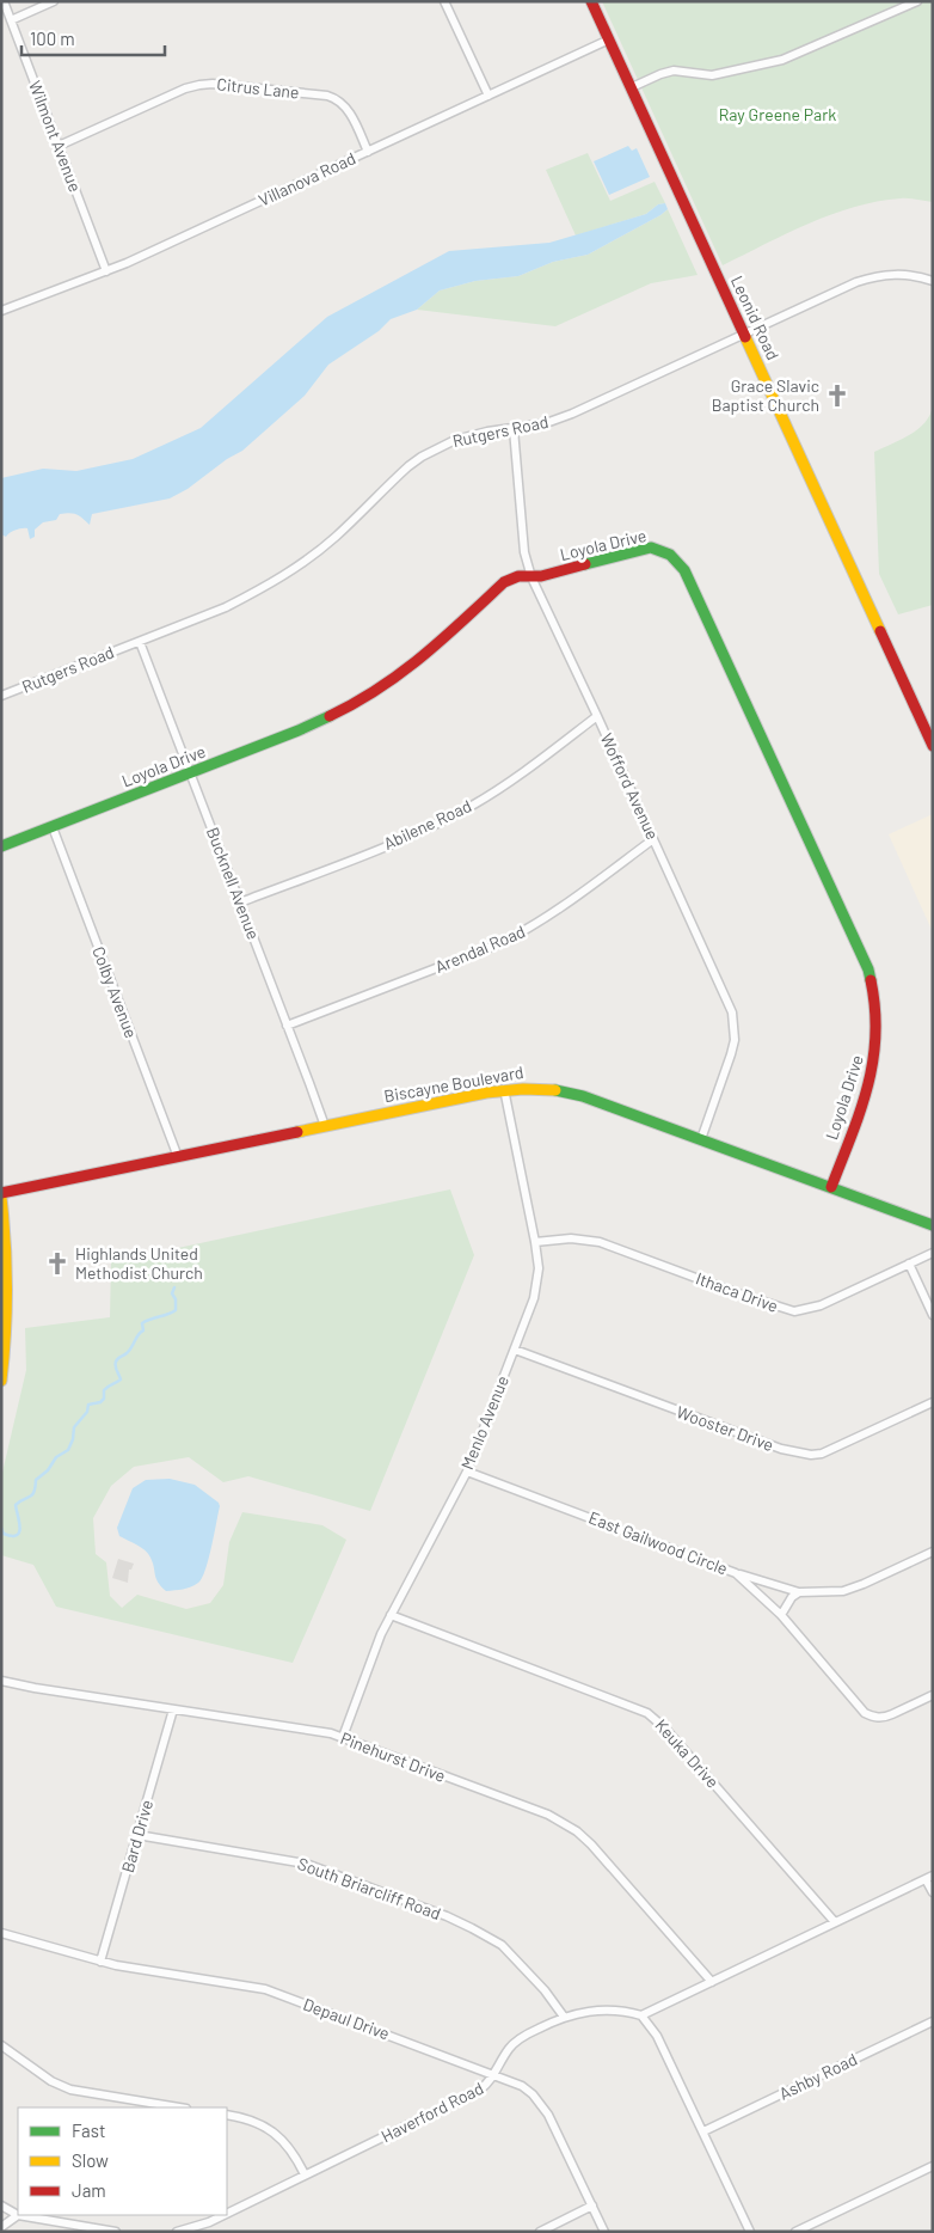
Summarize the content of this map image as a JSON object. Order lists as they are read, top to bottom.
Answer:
{
  "streets": {
    "street": [
      "Citrus Lane",
      "Wilmont Avenue",
      "Villanova Road",
      "Leonid Road",
      "Rutgers Road",
      "Loyola Drive",
      "Wofford Avenue",
      "Abilene Road",
      "Bucknell Avenue",
      "Arendal Road",
      "Colby Avenue",
      "Biscayne Boulevard",
      "Ithaca Drive",
      "Menlo Avenue",
      "Wooster Drive",
      "East Gailwood Circle",
      "Keuka Drive",
      "Pinehurst Drive",
      "Bard Drive",
      "South Briarcliff Road",
      "Depaul Drive",
      "Ashby Road",
      "Haverford Road"
    ]
  },
  "crossings": [
    ["Citrus Lane", "Wilmont Avenue"],
    ["Citrus Lane", "Villanova Road"],
    ["Wilmont Avenue", "Villanova Road"],
    ["Villanova Road", "Leonid Road"],
    ["Leonid Road", "Rutgers Road"],
    ["Rutgers Road", "Wofford Avenue"],
    ["Rutgers Road", "Bucknell Avenue"],
    ["Loyola Drive", "Wofford Avenue"],
    ["Loyola Drive", "Bucknell Avenue"],
    ["Loyola Drive", "Colby Avenue"],
    ["Loyola Drive", "Biscayne Boulevard"],
    ["Wofford Avenue", "Abilene Road"],
    ["Wofford Avenue", "Arendal Road"],
    ["Wofford Avenue", "Biscayne Boulevard"],
    ["Abilene Road", "Bucknell Avenue"],
    ["Bucknell Avenue", "Arendal Road"],
    ["Bucknell Avenue", "Biscayne Boulevard"],
    ["Colby Avenue", "Biscayne Boulevard"],
    ["Biscayne Boulevard", "Menlo Avenue"],
    ["Ithaca Drive", "Menlo Avenue"],
    ["Menlo Avenue", "Wooster Drive"],
    ["Menlo Avenue", "East Gailwood Circle"],
    ["Menlo Avenue", "Keuka Drive"],
    ["Menlo Avenue", "Pinehurst Drive"],
    ["Pinehurst Drive", "Bard Drive"],
    ["Bard Drive", "South Briarcliff Road"],
    ["Bard Drive", "Depaul Drive"],
    ["South Briarcliff Road", "Haverford Road"],
    ["Depaul Drive", "Haverford Road"]
  ],
  "parks": ["Ray Greene Park"],
  "places": {
    "church": ["Grace Slavic Baptist Church", "Highlands United Methodist Church"]
  },
  "legend": ["Fast", "Slow", "Jam"],
  "scale_bar": "100 m"
}
